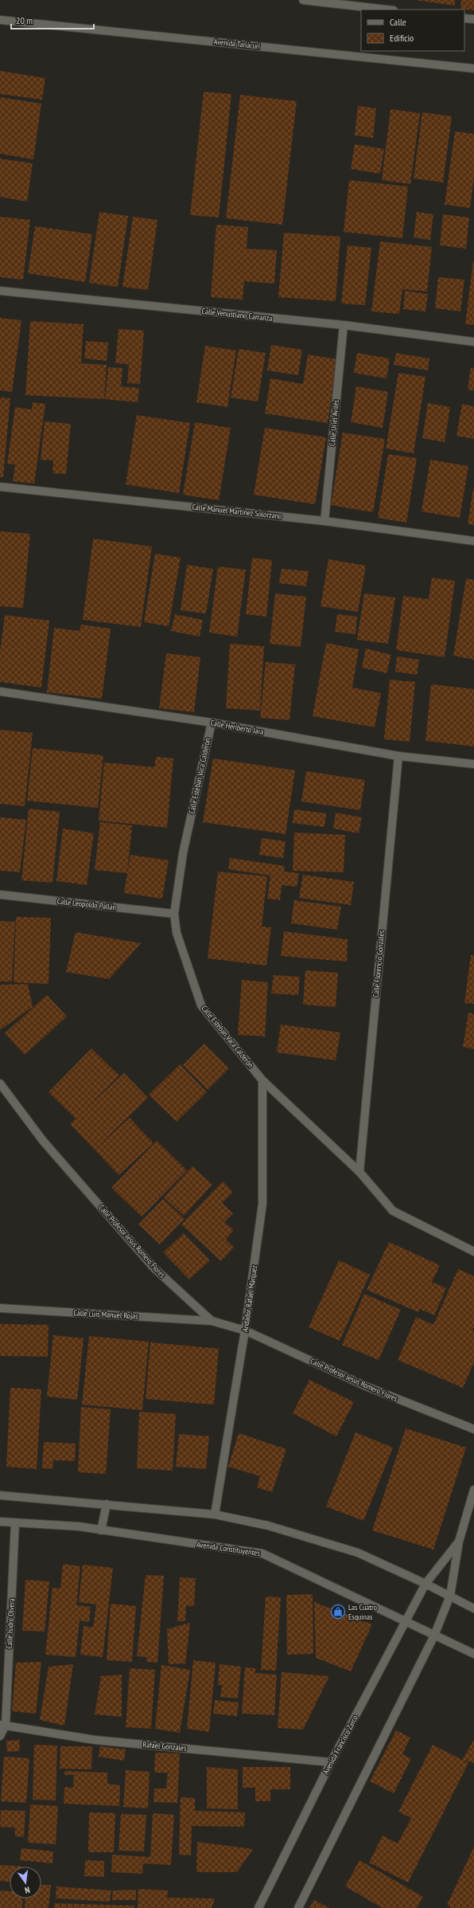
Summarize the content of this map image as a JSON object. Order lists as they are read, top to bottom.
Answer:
{
  "streets": {
    "street": [
      "Avenida Tariácuri",
      "Calle Venustiano Carranza",
      "Calle Uriel Avilés",
      "Calle Manuel Martínez Solórzano",
      "Calle Heriberto Jara",
      "Calle Esteban Vaca Calderón",
      "Calle Leopoldo Pallán",
      "Calle Florencio Gonzáles",
      "Calle Profesor Jesús Romero Flores",
      "Andador Rafaél Márquez",
      "Calle Luis Manuel Rojas",
      "Avenida Constituyentes",
      "Calle Isidro Olvera",
      "Avenida Francisco Zarco",
      "Rafaél Gonzáles"
    ]
  },
  "crossings": [
    ["Calle Venustiano Carranza", "Calle Uriel Avilés"],
    ["Calle Uriel Avilés", "Calle Manuel Martínez Solórzano"],
    ["Calle Heriberto Jara", "Calle Esteban Vaca Calderón"],
    ["Calle Heriberto Jara", "Calle Florencio Gonzáles"],
    ["Calle Esteban Vaca Calderón", "Calle Leopoldo Pallán"],
    ["Calle Esteban Vaca Calderón", "Calle Florencio Gonzáles"],
    ["Calle Esteban Vaca Calderón", "Andador Rafaél Márquez"],
    ["Calle Profesor Jesús Romero Flores", "Andador Rafaél Márquez"],
    ["Calle Profesor Jesús Romero Flores", "Calle Luis Manuel Rojas"],
    ["Avenida Constituyentes", "Calle Isidro Olvera"],
    ["Avenida Constituyentes", "Avenida Francisco Zarco"],
    ["Calle Isidro Olvera", "Rafaél Gonzáles"],
    ["Avenida Francisco Zarco", "Rafaél Gonzáles"]
  ],
  "places": {
    "shop": ["Las Cuatro Esquinas"]
  },
  "legend": ["Calle", "Edificio"],
  "scale_bar": "20 m",
  "north": "bottom"
}
